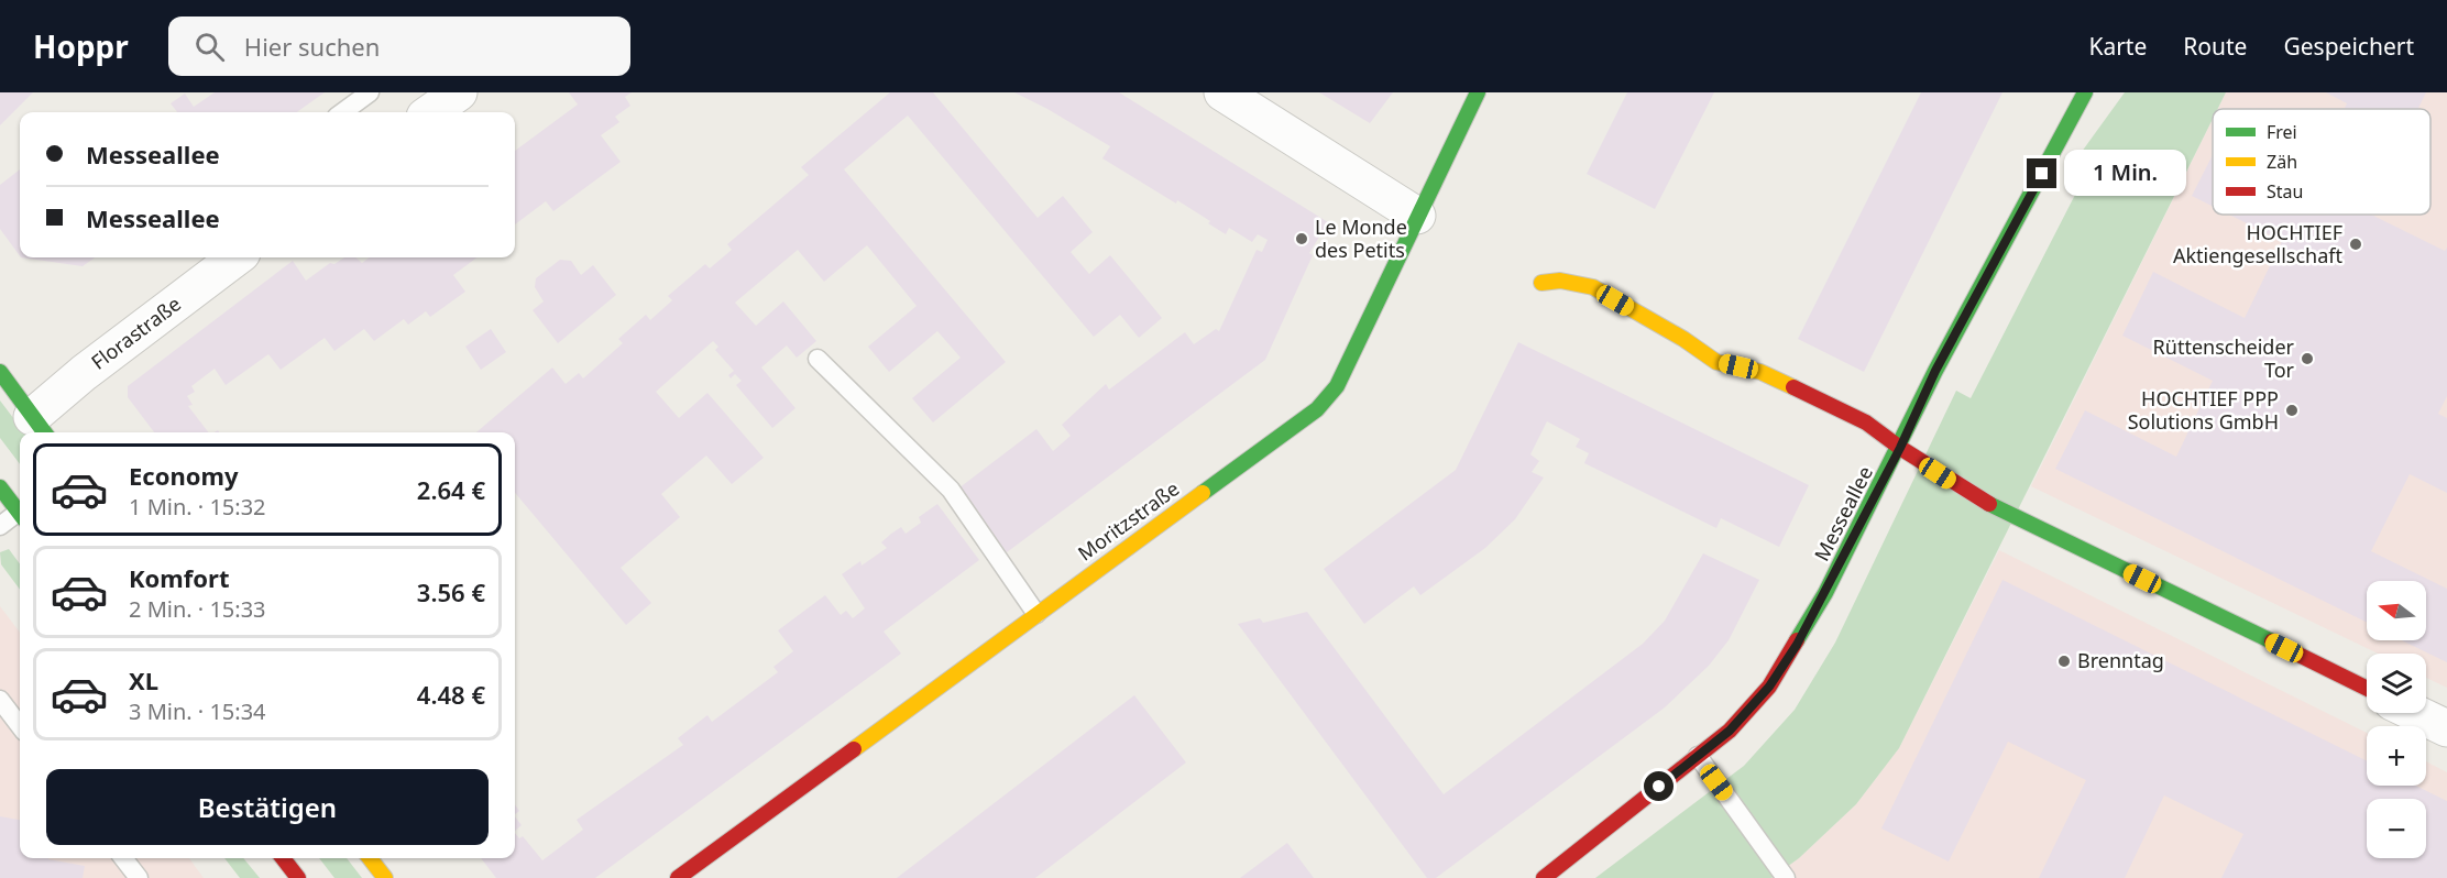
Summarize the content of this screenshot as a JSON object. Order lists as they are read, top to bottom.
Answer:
{
  "streets": {
    "street": ["Florastraße", "Messeallee", "Moritzstraße"]
  },
  "places": [
    "Le Monde des Petits",
    "HOCHTIEF Aktiengesellschaft",
    "Rüttenscheider Tor",
    "HOCHTIEF PPP Solutions GmbH",
    "Brenntag"
  ],
  "legend": ["Frei", "Zäh", "Stau"],
  "north": "left",
  "page": {
    "header": "Hoppr",
    "search": "Hier suchen",
    "nav": ["Karte", "Route", "Gespeichert"],
    "banner": ["Messeallee", "Messeallee"],
    "bubble": "1 Min.",
    "list": [
      {
        "name": "Economy",
        "note": "1 Min. · 15:32",
        "value": "2.64 €"
      },
      {
        "name": "Komfort",
        "note": "2 Min. · 15:33",
        "value": "3.56 €"
      },
      {
        "name": "XL",
        "note": "3 Min. · 15:34",
        "value": "4.48 €"
      }
    ],
    "map_buttons": ["+", "−"],
    "buttons": "Bestätigen"
  }
}
